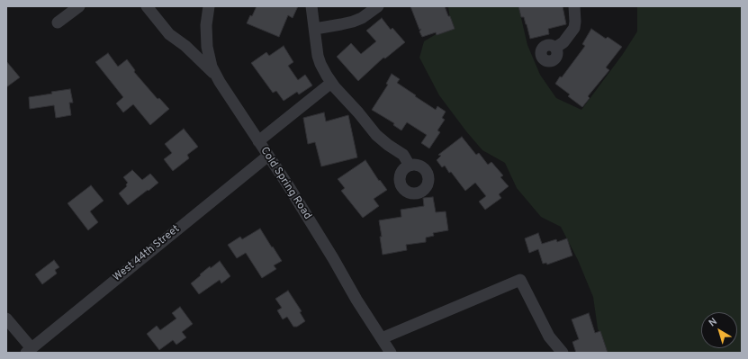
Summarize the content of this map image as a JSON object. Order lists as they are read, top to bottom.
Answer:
{
  "streets": {
    "street": ["Cold Spring Road", "West 44th Street"]
  },
  "crossings": [
    ["Cold Spring Road", "West 44th Street"]
  ],
  "north": "top left"
}
